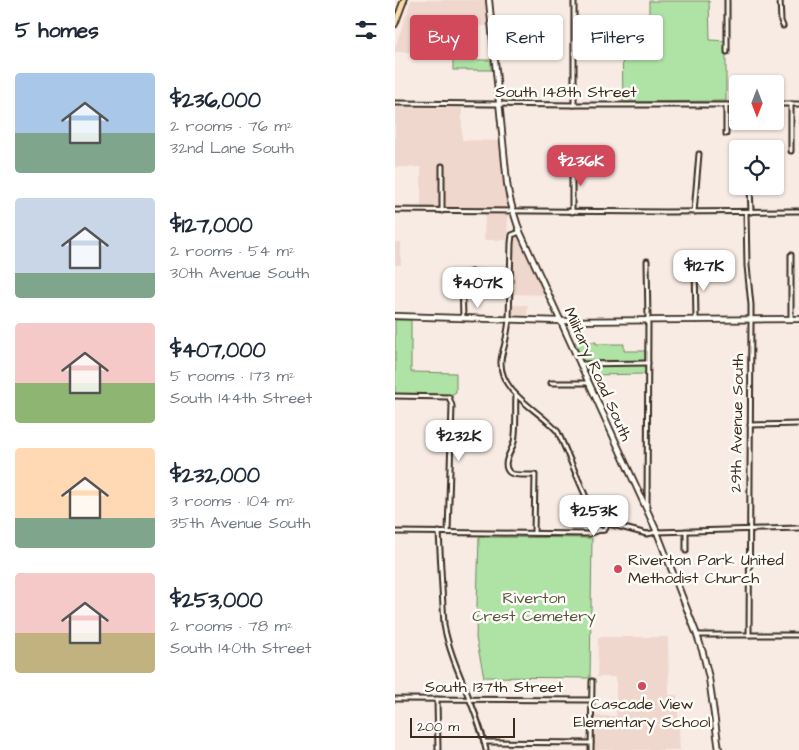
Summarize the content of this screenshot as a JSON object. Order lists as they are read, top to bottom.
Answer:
{
  "streets": {
    "street": [
      "South 148th Street",
      "Military Road South",
      "29th Avenue South",
      "South 137th Street"
    ]
  },
  "crossings": [
    ["South 148th Street", "Military Road South"]
  ],
  "parks": ["Riverton Crest Cemetery"],
  "places": ["Riverton Park United Methodist Church", "Cascade View Elementary School"],
  "scale_bar": "200 m",
  "north": "bottom",
  "page": {
    "heading": "5 homes",
    "chip": ["Buy", "Rent", "Filters"],
    "list": [
      {
        "name": "$236,000",
        "note": "2 rooms · 76 m² · 32nd Lane South"
      },
      {
        "name": "$127,000",
        "note": "2 rooms · 54 m² · 30th Avenue South"
      },
      {
        "name": "$407,000",
        "note": "5 rooms · 173 m² · South 144th Street"
      },
      {
        "name": "$232,000",
        "note": "3 rooms · 104 m² · 35th Avenue South"
      },
      {
        "name": "$253,000",
        "note": "2 rooms · 78 m² · South 140th Street"
      }
    ],
    "price": [
      "$236K",
      "$127K",
      "$407K",
      "$232K",
      "$253K"
    ],
    "scale": "200 m"
  }
}
